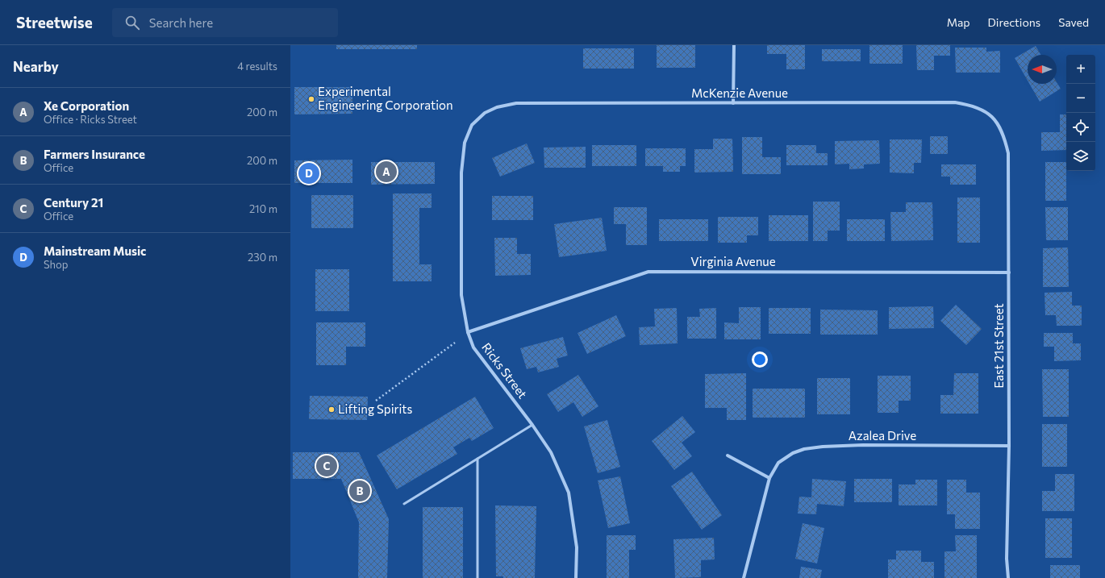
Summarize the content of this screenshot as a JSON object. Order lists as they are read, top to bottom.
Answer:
{
  "streets": {
    "street": [
      "McKenzie Avenue",
      "Virginia Avenue",
      "East 21st Street",
      "Ricks Street",
      "Azalea Drive"
    ]
  },
  "crossings": [
    ["McKenzie Avenue", "East 21st Street"],
    ["McKenzie Avenue", "Ricks Street"],
    ["Virginia Avenue", "East 21st Street"],
    ["Virginia Avenue", "Ricks Street"],
    ["East 21st Street", "Azalea Drive"]
  ],
  "places": ["Experimental Engineering Corporation", "Lifting Spirits"],
  "north": "left",
  "page": {
    "header": "Streetwise",
    "search": "Search here",
    "nav": ["Map", "Directions", "Saved"],
    "heading": ["Nearby", "4 results"],
    "map_buttons": ["+", "−"],
    "list": [
      {
        "mark": "A",
        "name": "Xe Corporation",
        "note": "Office · Ricks Street",
        "value": "200 m"
      },
      {
        "mark": "B",
        "name": "Farmers Insurance",
        "note": "Office",
        "value": "200 m"
      },
      {
        "mark": "C",
        "name": "Century 21",
        "note": "Office",
        "value": "210 m"
      },
      {
        "mark": "D",
        "name": "Mainstream Music",
        "note": "Shop",
        "value": "230 m"
      }
    ],
    "pins": [
      "A",
      "D",
      "C",
      "B"
    ]
  }
}
